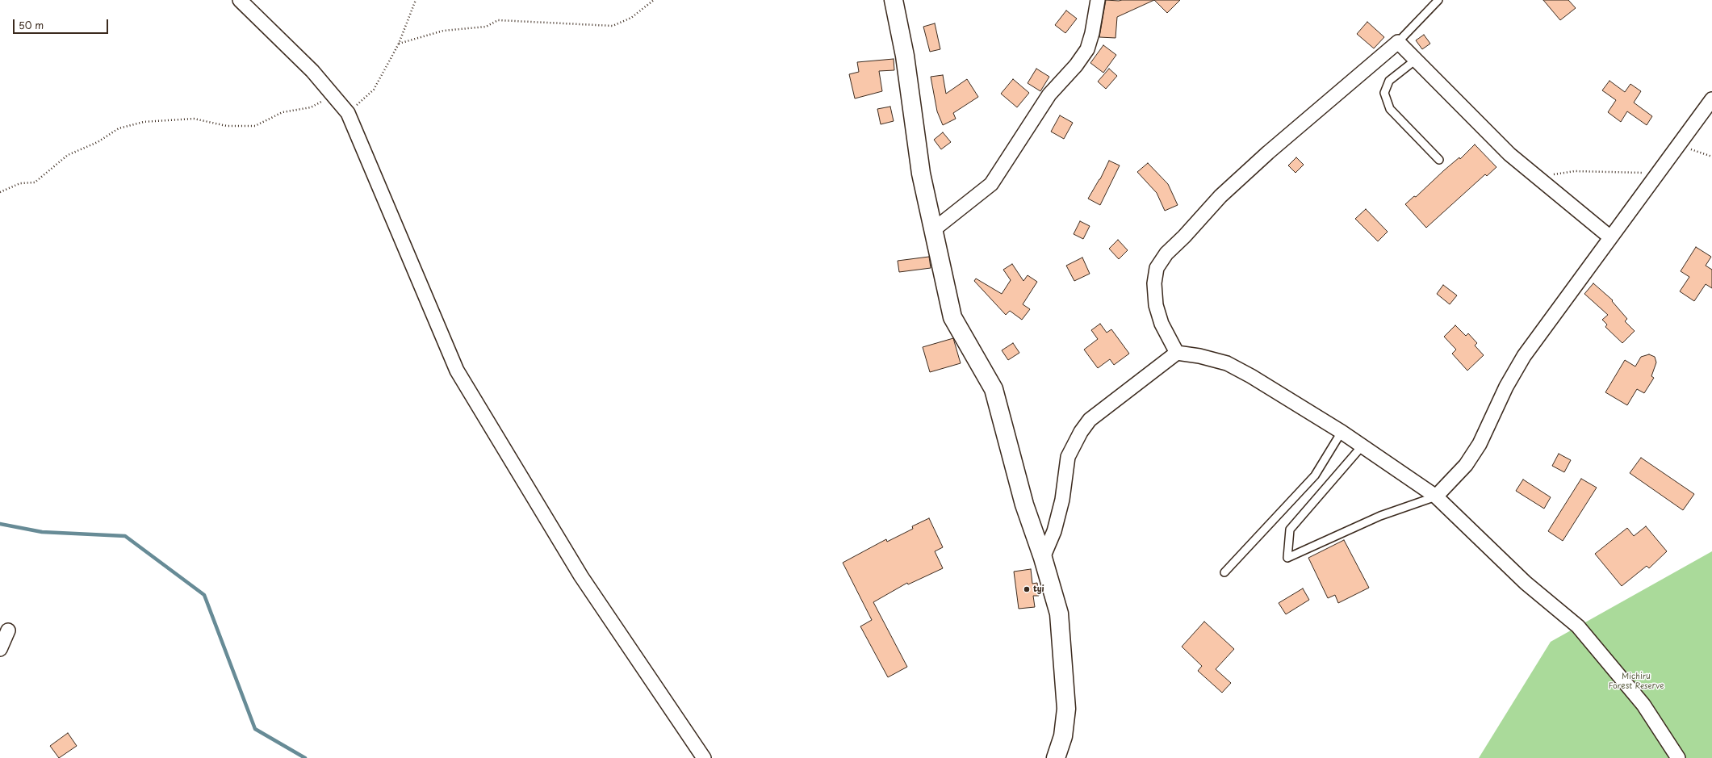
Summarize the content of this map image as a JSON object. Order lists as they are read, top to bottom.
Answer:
{
  "parks": ["Michiru Forest Reserve"],
  "places": ["tyi"],
  "scale_bar": "50 m"
}
